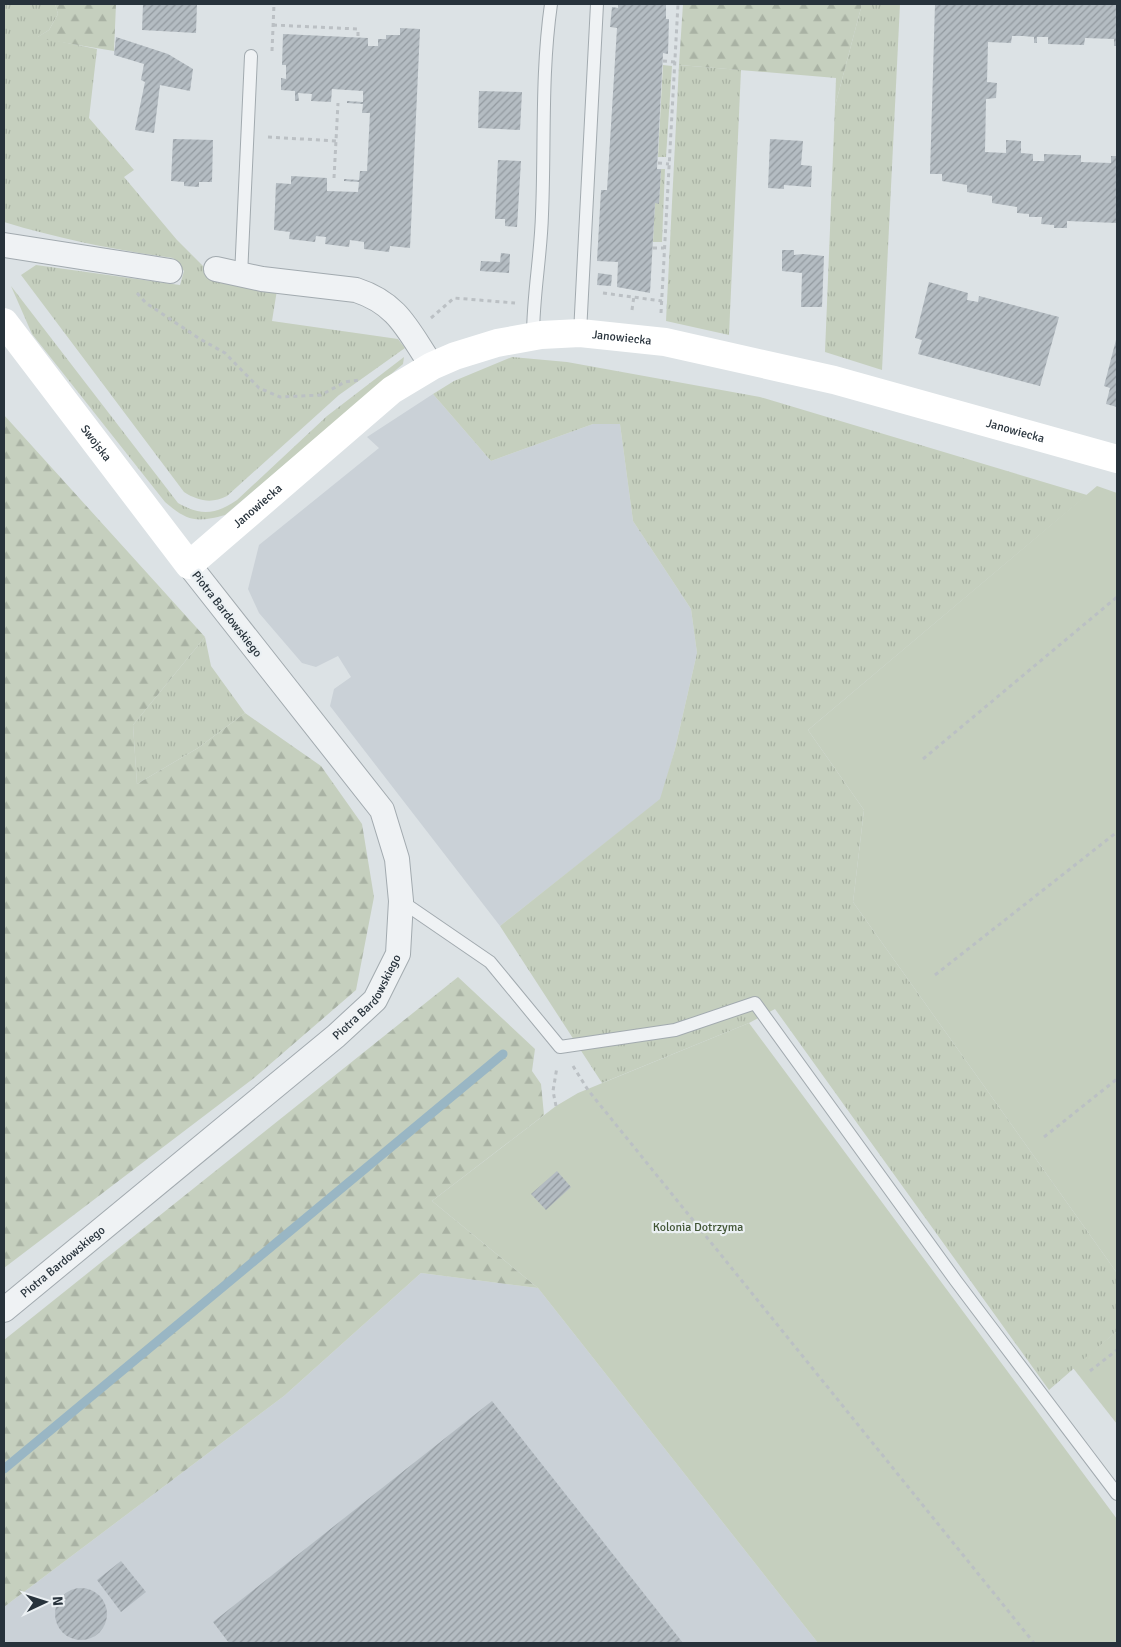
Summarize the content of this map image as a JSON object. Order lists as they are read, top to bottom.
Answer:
{
  "streets": {
    "street": ["Janowiecka", "Swojska", "Piotra Bardowskiego"]
  },
  "crossings": [
    ["Janowiecka", "Swojska"],
    ["Janowiecka", "Piotra Bardowskiego"],
    ["Swojska", "Piotra Bardowskiego"]
  ],
  "parks": ["Kolonia Dotrzyma"],
  "north": "right"
}
